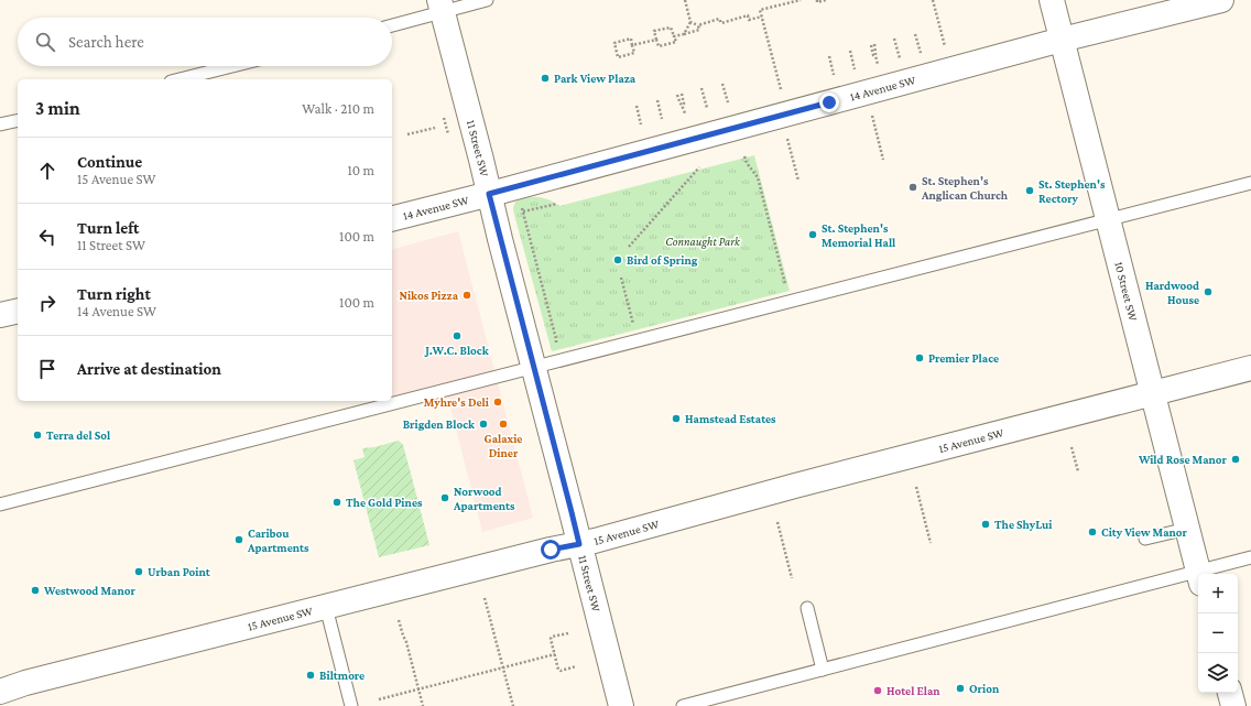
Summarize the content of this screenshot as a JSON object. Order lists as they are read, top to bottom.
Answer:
{
  "streets": {
    "street": [
      "14 Avenue SW",
      "11 Street SW",
      "10 Street SW",
      "15 Avenue SW"
    ]
  },
  "crossings": [
    ["14 Avenue SW", "11 Street SW"],
    ["14 Avenue SW", "10 Street SW"],
    ["11 Street SW", "15 Avenue SW"],
    ["10 Street SW", "15 Avenue SW"]
  ],
  "parks": ["Connaught Park"],
  "places": [
    "Park View Plaza",
    "St. Stephen's Anglican Church",
    "St. Stephen's Rectory",
    "St. Stephen's Memorial Hall",
    "Bird of Spring",
    "Hardwood House",
    "Nikos Pizza",
    "J.W.C. Block",
    "Premier Place",
    "Myhre's Deli",
    "Hamstead Estates",
    "Brigden Block",
    "Galaxie Diner",
    "Terra del Sol",
    "Wild Rose Manor",
    "Norwood Apartments",
    "The Gold Pines",
    "The ShyLui",
    "City View Manor",
    "Caribou Apartments",
    "Urban Point",
    "Westwood Manor",
    "Biltmore",
    "Orion",
    "Hotel Elan"
  ],
  "page": {
    "search": "Search here",
    "heading": ["3 min", "Walk · 210 m"],
    "list": [
      ["Continue", "15 Avenue SW", "10 m"],
      ["Turn left", "11 Street SW", "100 m"],
      ["Turn right", "14 Avenue SW", "100 m"],
      "Arrive at destination"
    ],
    "map_buttons": ["+", "−"]
  }
}
